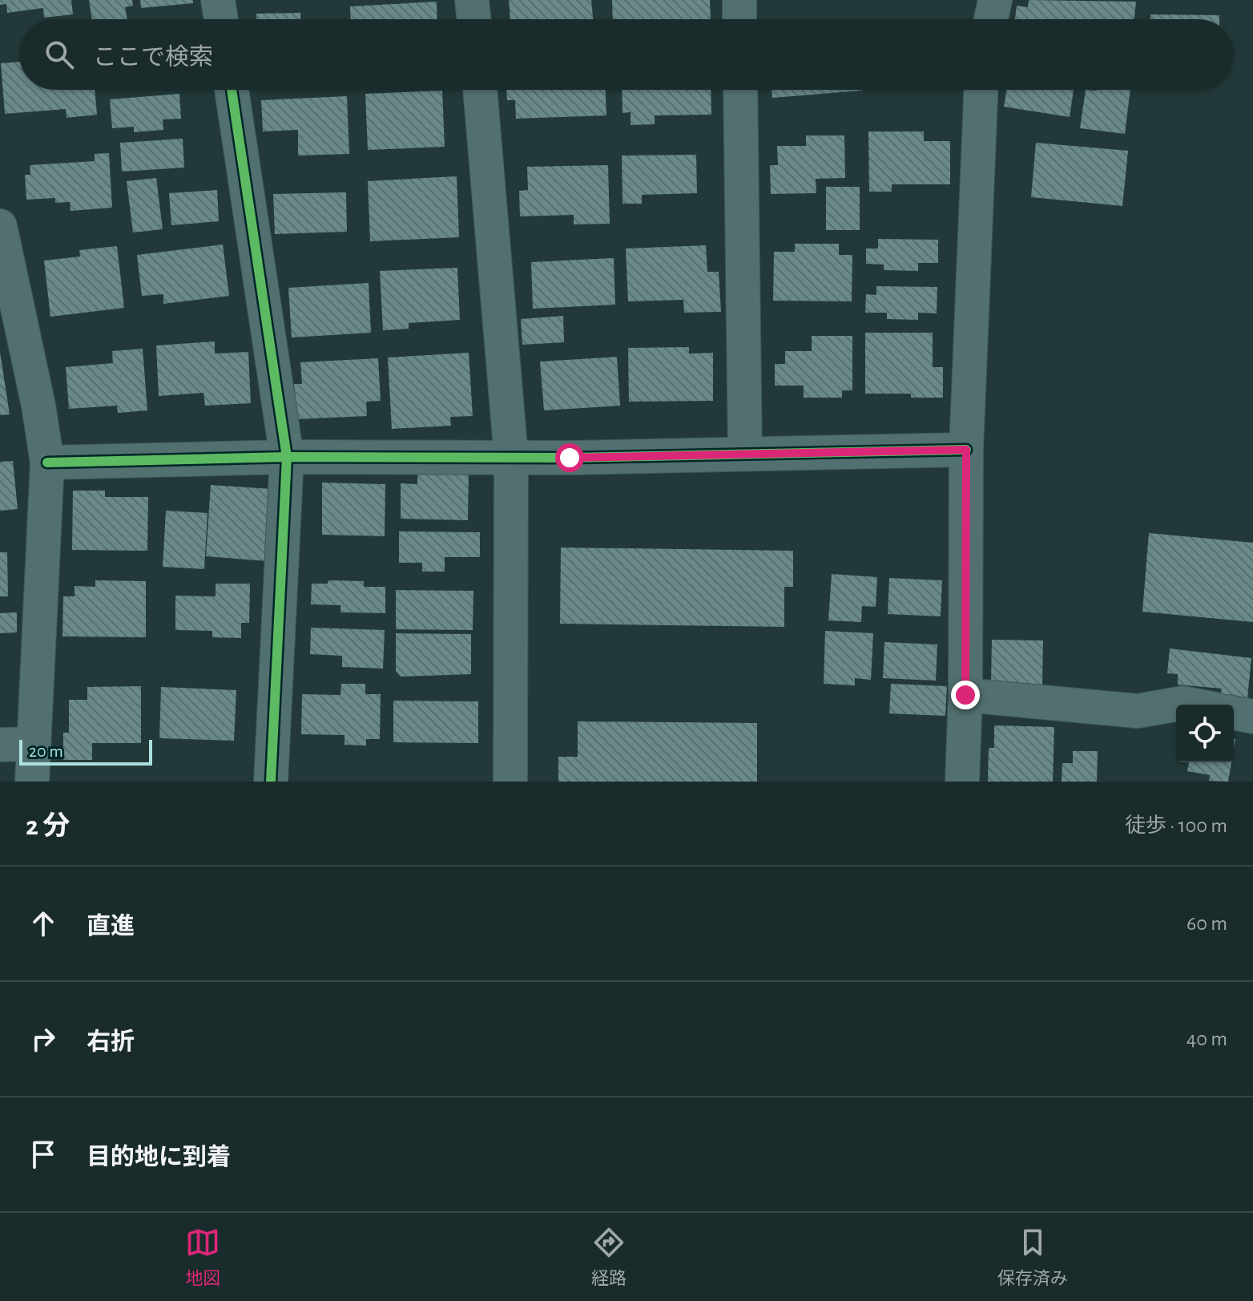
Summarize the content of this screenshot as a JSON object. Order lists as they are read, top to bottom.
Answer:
{
  "scale_bar": "20 m",
  "page": {
    "search": "ここで検索",
    "scale": "20 m",
    "heading": ["2 分", "徒歩 · 100 m"],
    "list": [
      ["直進", "60 m"],
      ["右折", "40 m"],
      "目的地に到着"
    ],
    "nav": ["地図", "経路", "保存済み"]
  }
}
